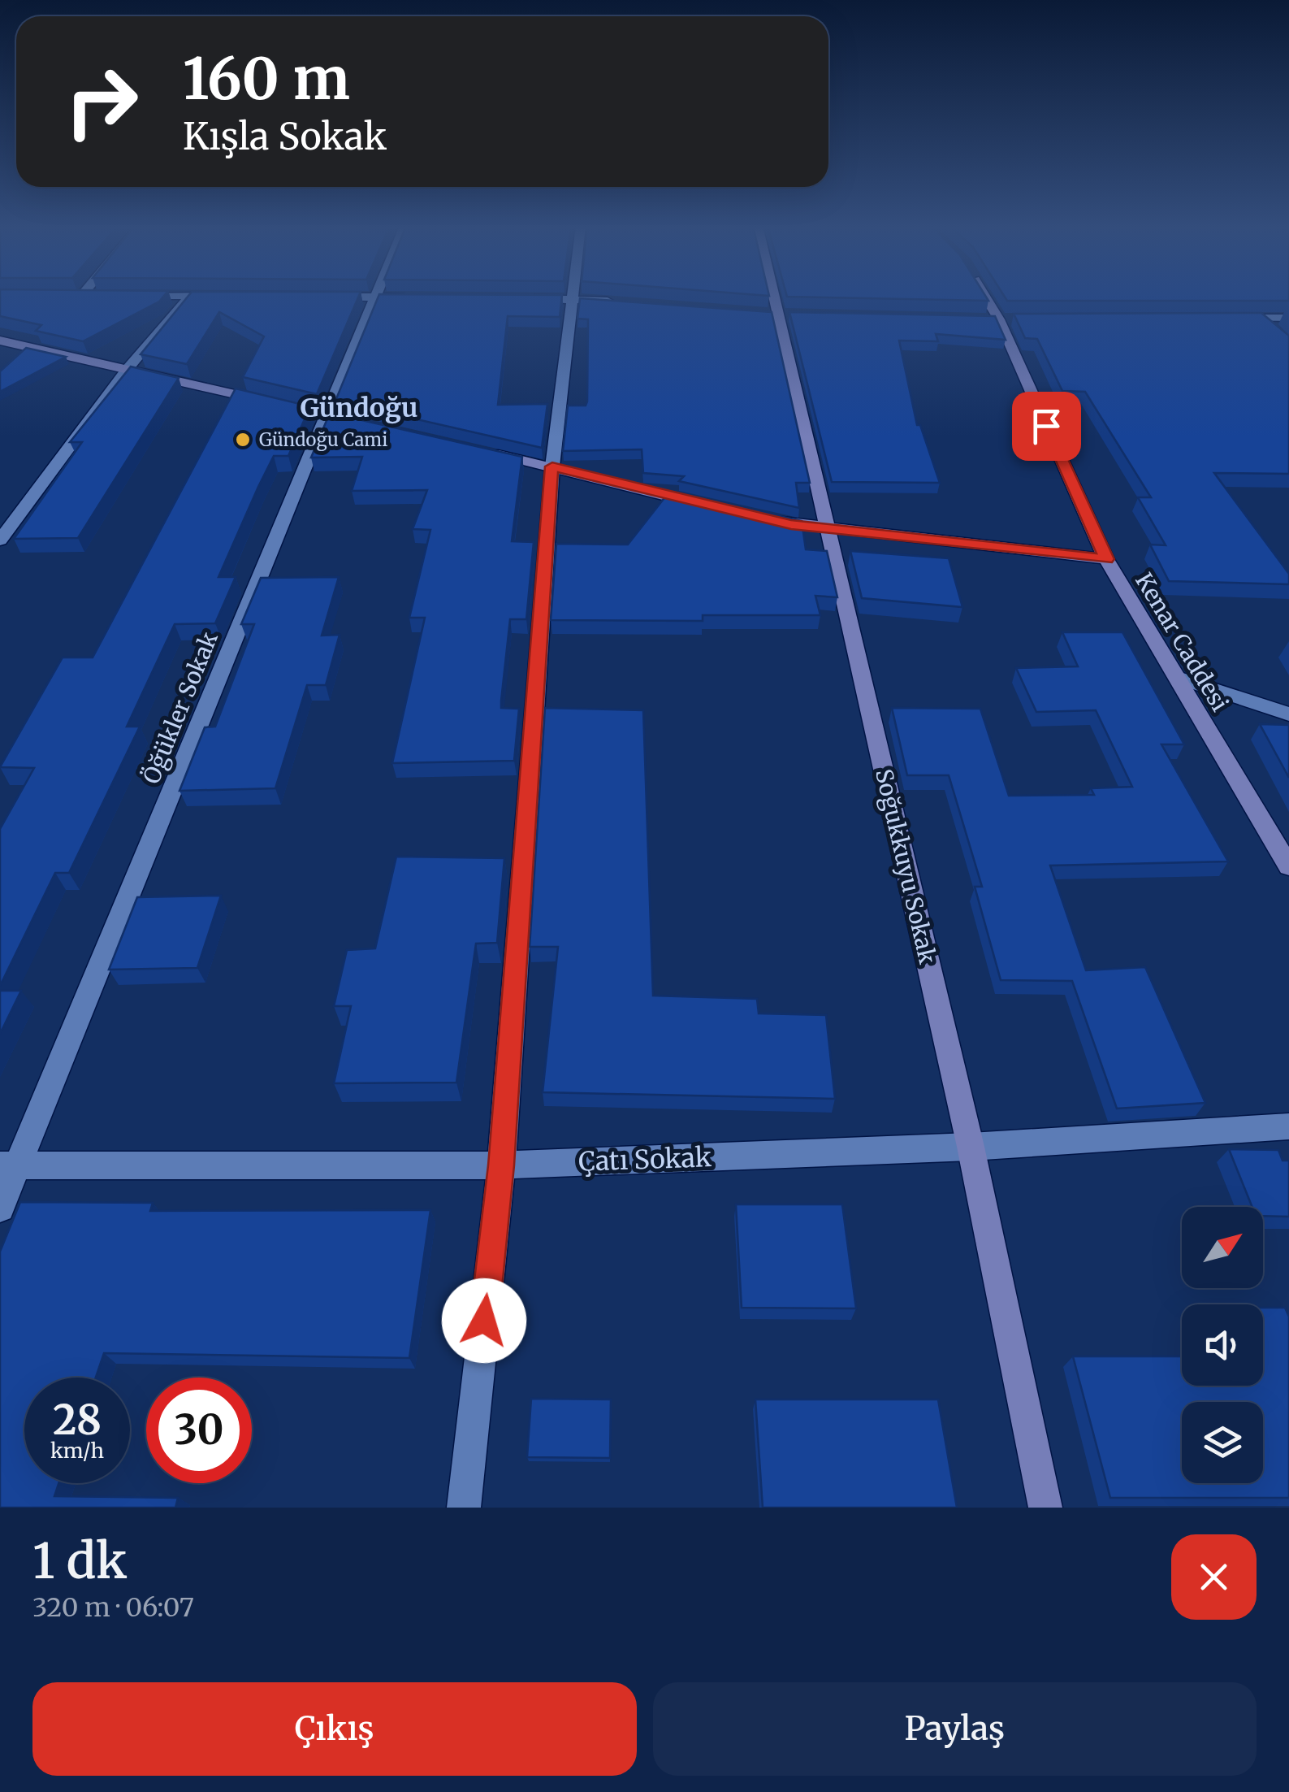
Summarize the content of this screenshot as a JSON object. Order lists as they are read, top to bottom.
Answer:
{
  "streets": {
    "street": [
      "Kenar Caddesi",
      "Öğükler Sokak",
      "Soğukkuyu Sokak",
      "Çatı Sokak"
    ]
  },
  "crossings": [
    ["Öğükler Sokak", "Çatı Sokak"],
    ["Soğukkuyu Sokak", "Çatı Sokak"]
  ],
  "districts": ["Gündoğu"],
  "places": ["Gündoğu Cami"],
  "north": "top right",
  "page": {
    "turn": ["160 m", "Kışla Sokak"],
    "speed": "28 km/h",
    "limit": "30",
    "heading": ["1 dk", "320 m · 06:07"],
    "buttons": ["Çıkış", "Paylaş"]
  }
}
